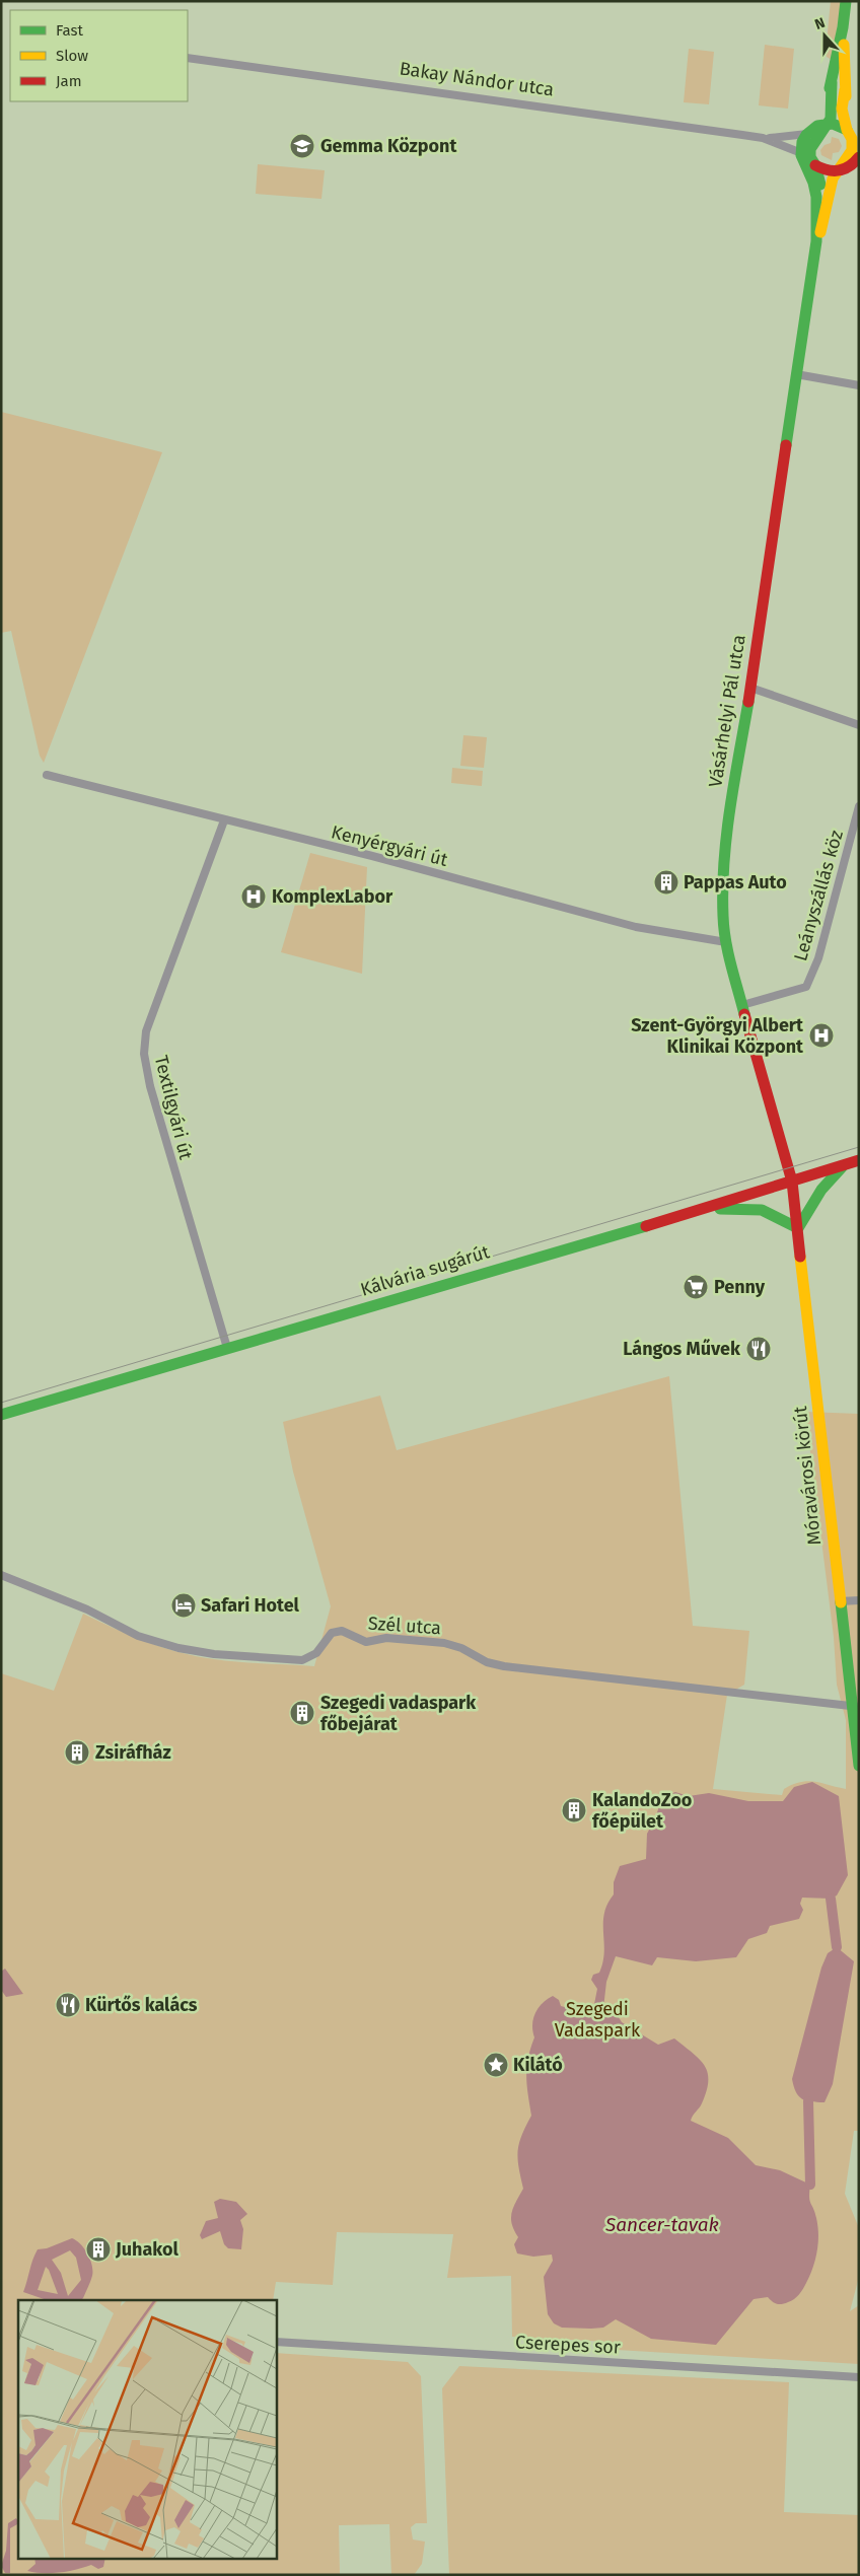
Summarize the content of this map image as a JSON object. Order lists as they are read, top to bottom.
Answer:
{
  "streets": {
    "main road": ["Vásárhelyi Pál utca", "Kálvária sugárút", "Móravárosi körút"],
    "street": [
      "Bakay Nándor utca",
      "Kenyérgyári út",
      "Leányszállás köz",
      "Textilgyári út",
      "Szél utca",
      "Cserepes sor"
    ]
  },
  "crossings": [
    ["Bakay Nándor utca", "Vásárhelyi Pál utca"],
    ["Vásárhelyi Pál utca", "Kenyérgyári út"],
    ["Vásárhelyi Pál utca", "Leányszállás köz"],
    ["Vásárhelyi Pál utca", "Kálvária sugárút"],
    ["Vásárhelyi Pál utca", "Móravárosi körút"],
    ["Kenyérgyári út", "Textilgyári út"],
    ["Textilgyári út", "Kálvária sugárút"],
    ["Kálvária sugárút", "Móravárosi körút"],
    ["Móravárosi körút", "Szél utca"]
  ],
  "water": ["Sancer-tavak"],
  "parks": ["Szegedi Vadaspark"],
  "places": {
    "school or university": ["Gemma Központ"],
    "building": [
      "Pappas Auto",
      "Szegedi vadaspark főbejárat",
      "Zsiráfház",
      "KalandoZoo főépület",
      "Juhakol"
    ],
    "hospital": ["KomplexLabor", "Szent-Györgyi Albert Klinikai Központ"],
    "supermarket": ["Penny"],
    "restaurant": ["Lángos Művek", "Kürtős kalács"],
    "hotel": ["Safari Hotel"],
    "place": ["Kilátó"]
  },
  "legend": ["Fast", "Slow", "Jam"],
  "north": "top"
}
